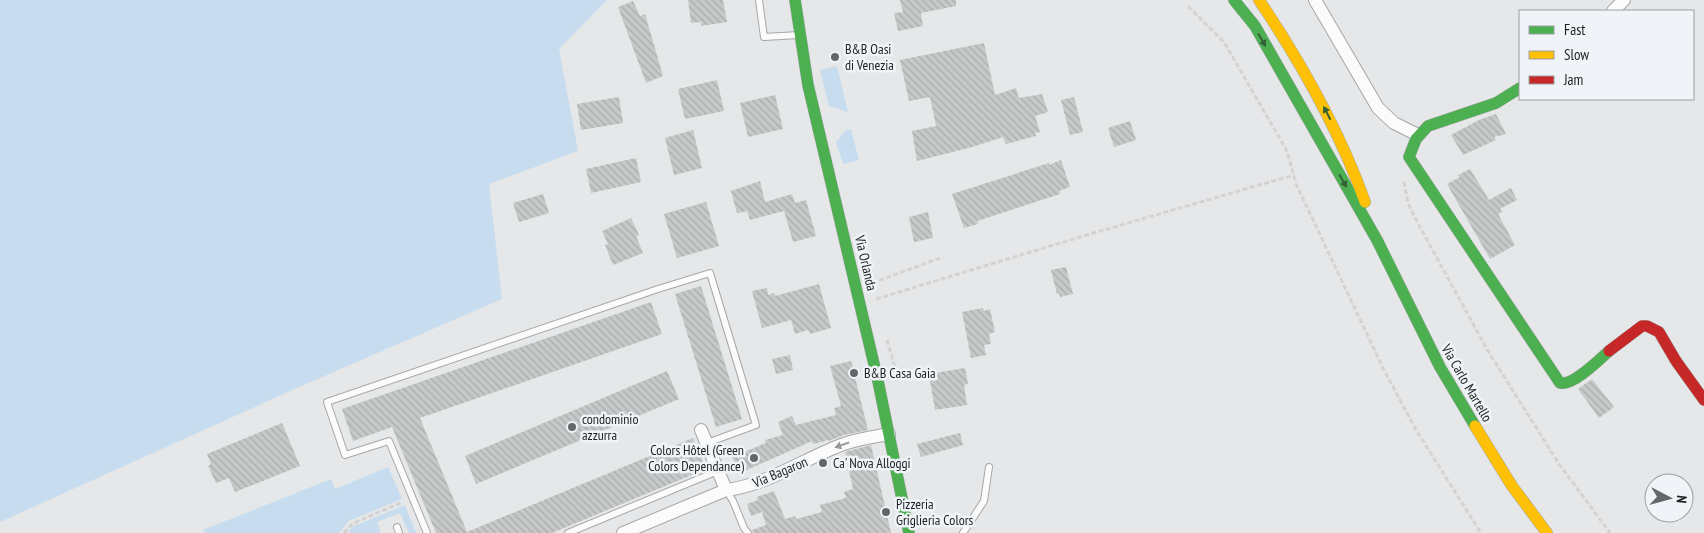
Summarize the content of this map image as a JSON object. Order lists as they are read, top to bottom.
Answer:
{
  "streets": {
    "main road": ["Via Orlanda", "Via Carlo Martello"],
    "street": ["Via Bagaron"]
  },
  "crossings": [
    ["Via Orlanda", "Via Bagaron"]
  ],
  "one_way": ["Via Bagaron"],
  "places": [
    "B&B Oasi di Venezia",
    "B&B Casa Gaia",
    "condominio azzurra",
    "Colors Hôtel (Green Colors Dependance)",
    "Ca' Nova Alloggi",
    "Pizzeria Griglieria Colors"
  ],
  "legend": ["Fast", "Slow", "Jam"],
  "north": "right"
}
